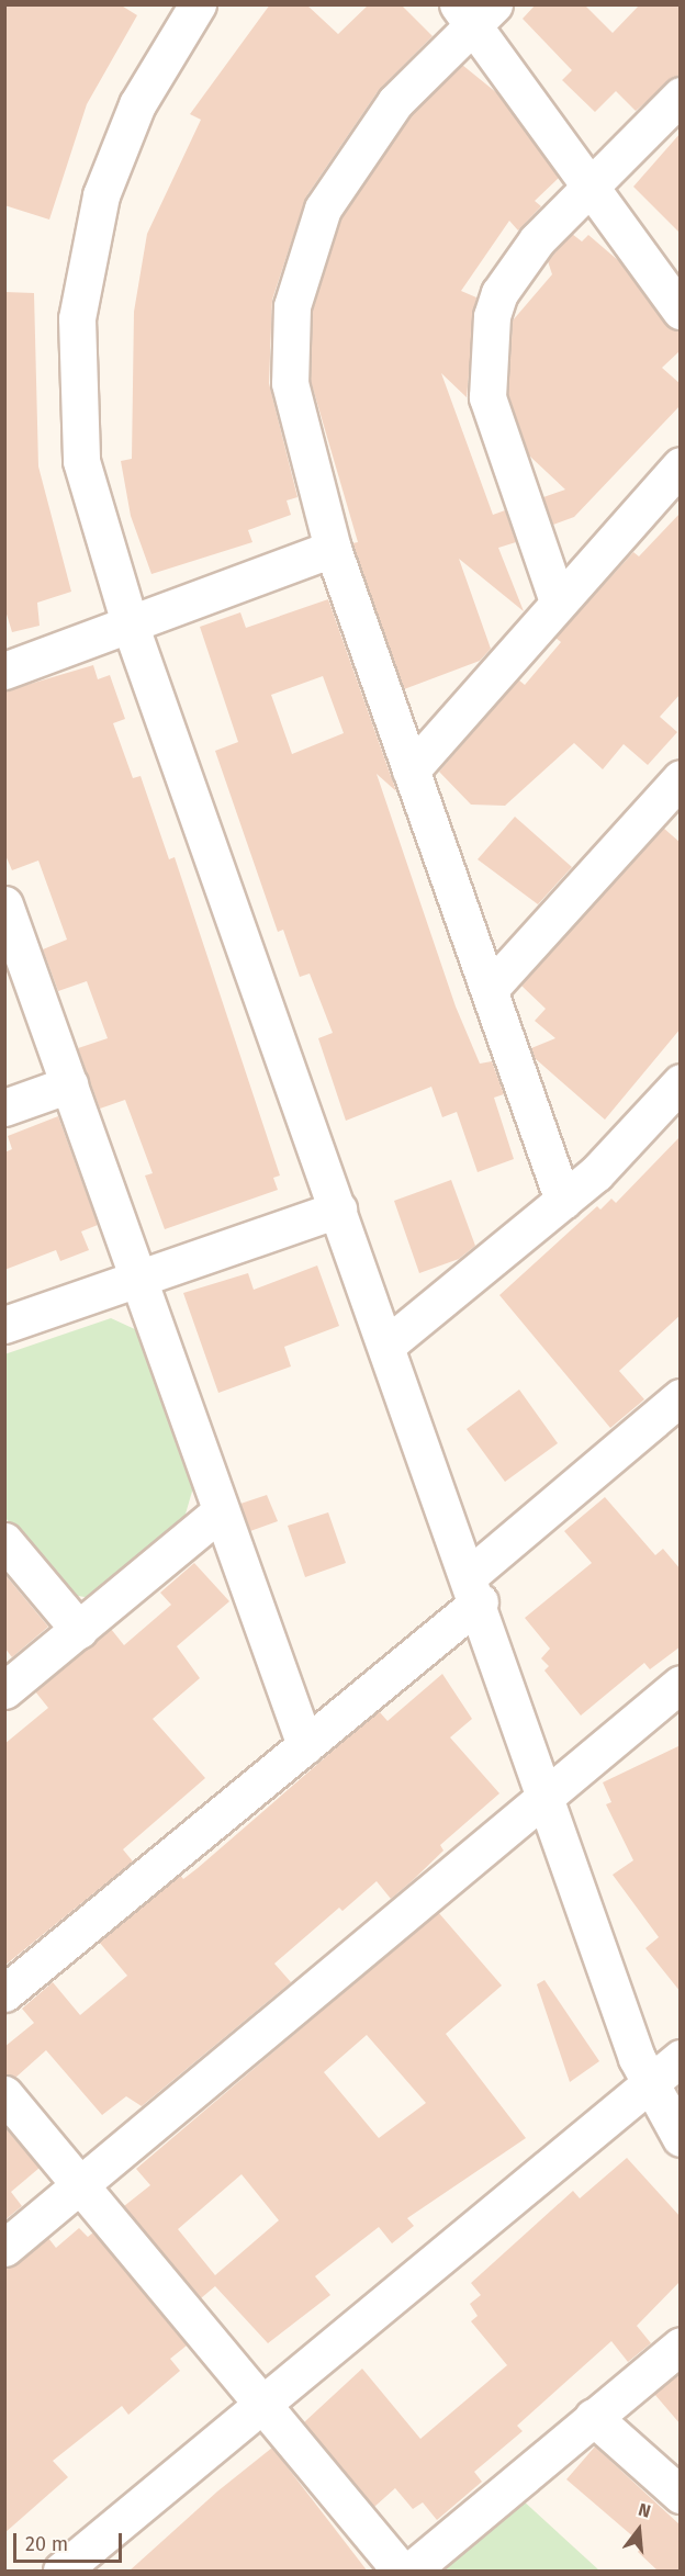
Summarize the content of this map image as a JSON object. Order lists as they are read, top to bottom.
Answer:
{
  "scale_bar": "20 m",
  "north": "top"
}
